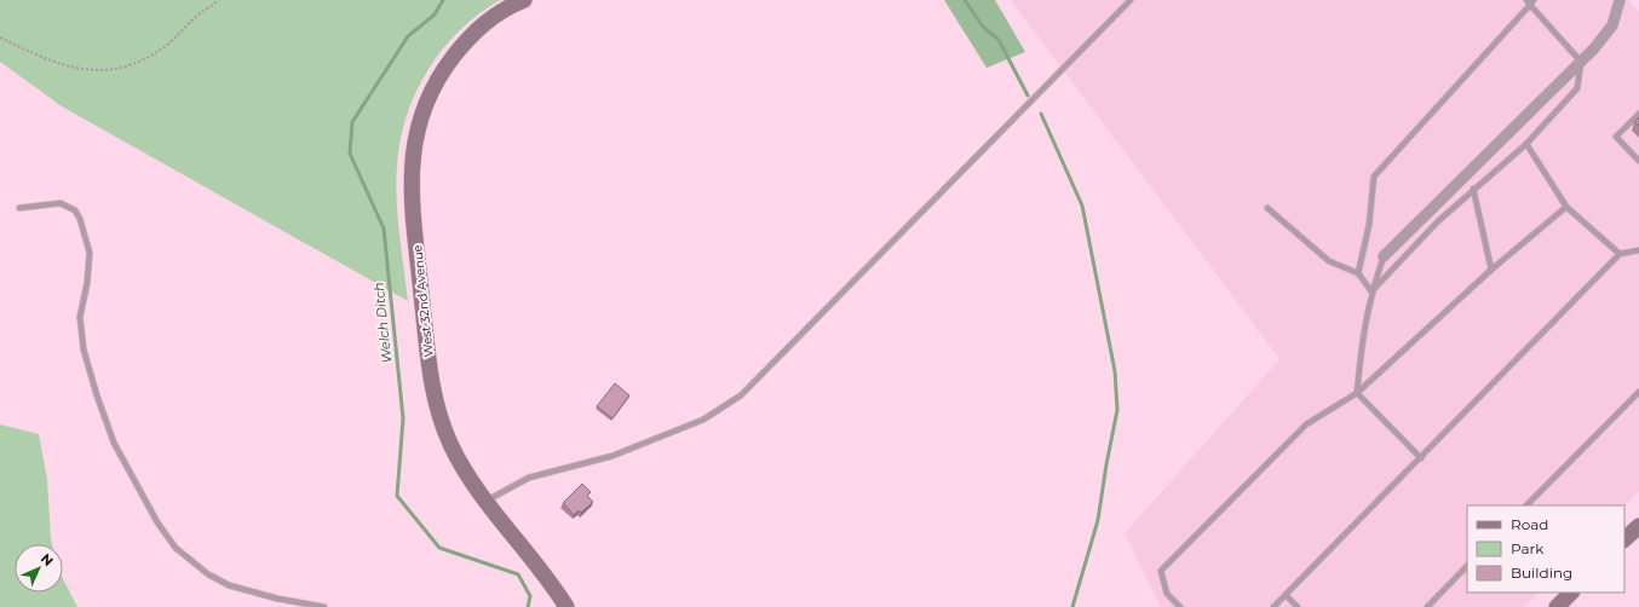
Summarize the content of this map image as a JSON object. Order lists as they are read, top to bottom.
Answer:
{
  "streets": {
    "street": ["West 32nd Avenue"]
  },
  "water": ["Welch Ditch"],
  "legend": ["Road", "Park", "Building"],
  "north": "top right"
}
